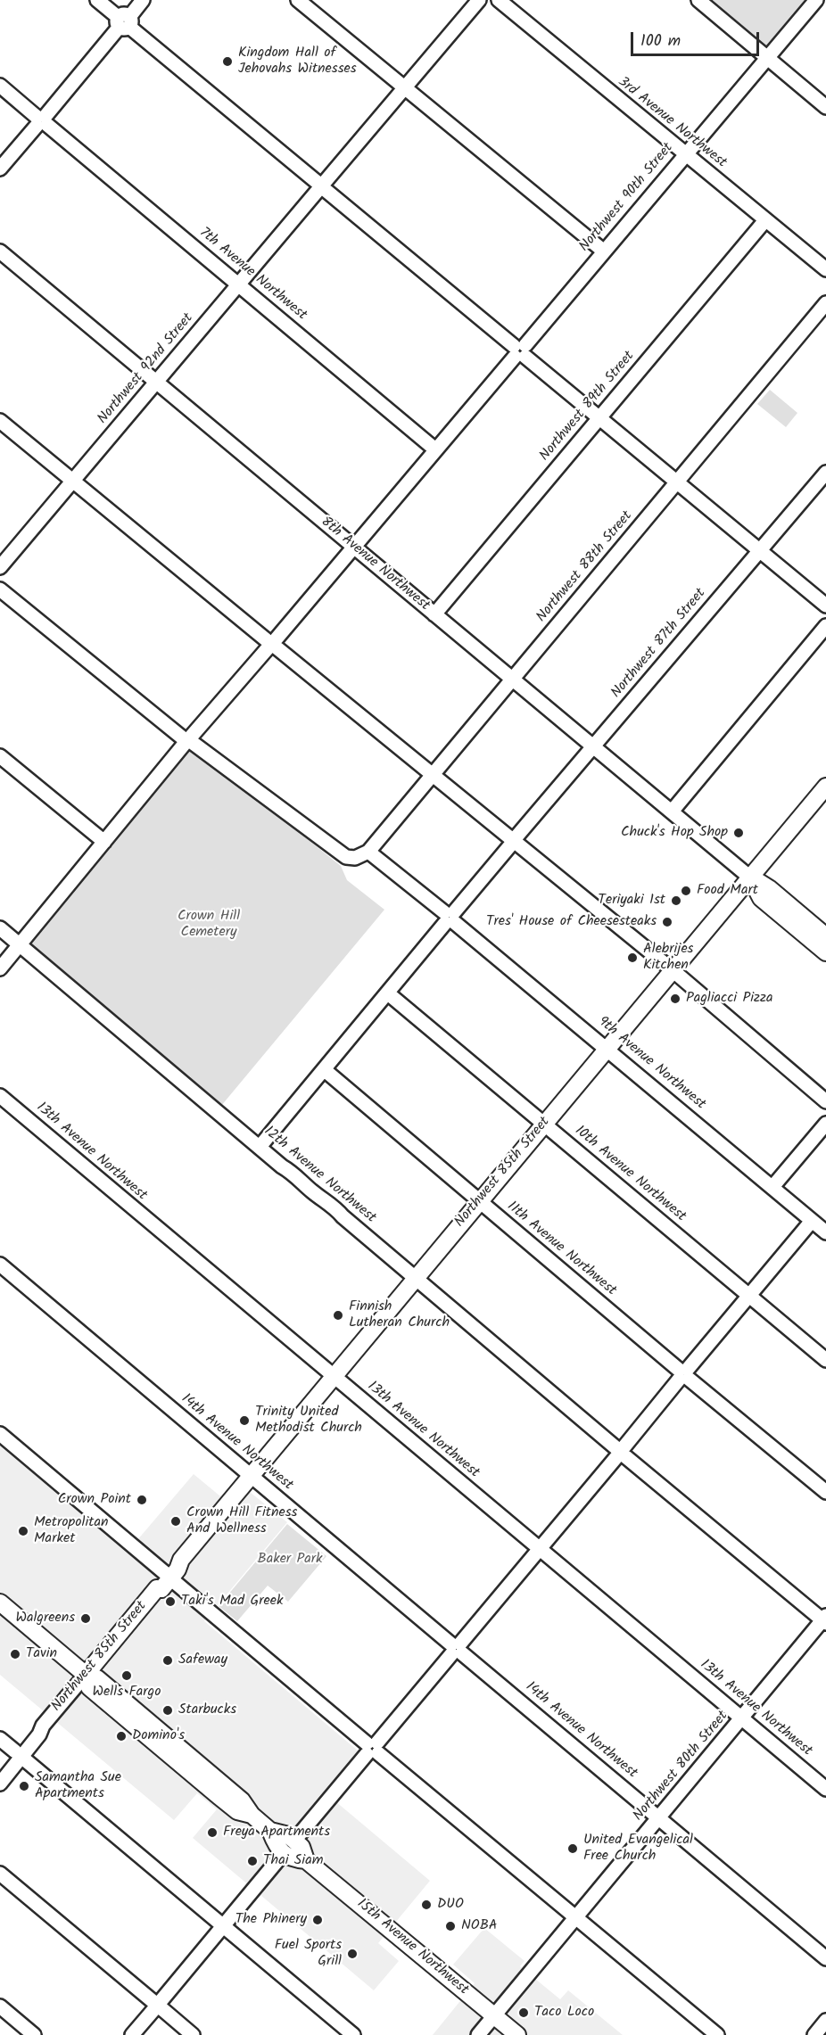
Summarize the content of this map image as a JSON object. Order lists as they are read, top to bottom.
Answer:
{
  "streets": {
    "main road": ["8th Avenue Northwest", "Northwest 85th Street", "15th Avenue Northwest"],
    "street": [
      "3rd Avenue Northwest",
      "Northwest 90th Street",
      "7th Avenue Northwest",
      "Northwest 92nd Street",
      "Northwest 89th Street",
      "Northwest 88th Street",
      "Northwest 87th Street",
      "9th Avenue Northwest",
      "13th Avenue Northwest",
      "10th Avenue Northwest",
      "12th Avenue Northwest",
      "11th Avenue Northwest",
      "14th Avenue Northwest",
      "Northwest 80th Street"
    ]
  },
  "crossings": [
    ["3rd Avenue Northwest", "Northwest 90th Street"],
    ["3rd Avenue Northwest", "Northwest 89th Street"],
    ["Northwest 90th Street", "7th Avenue Northwest"],
    ["Northwest 90th Street", "8th Avenue Northwest"],
    ["Northwest 90th Street", "12th Avenue Northwest"],
    ["7th Avenue Northwest", "Northwest 92nd Street"],
    ["Northwest 92nd Street", "8th Avenue Northwest"],
    ["Northwest 89th Street", "8th Avenue Northwest"],
    ["8th Avenue Northwest", "Northwest 88th Street"],
    ["8th Avenue Northwest", "Northwest 87th Street"],
    ["8th Avenue Northwest", "Northwest 85th Street"],
    ["Northwest 88th Street", "9th Avenue Northwest"],
    ["Northwest 87th Street", "9th Avenue Northwest"],
    ["Northwest 87th Street", "10th Avenue Northwest"],
    ["Northwest 87th Street", "12th Avenue Northwest"],
    ["Northwest 87th Street", "11th Avenue Northwest"],
    ["9th Avenue Northwest", "Northwest 85th Street"],
    ["13th Avenue Northwest", "Northwest 85th Street"],
    ["13th Avenue Northwest", "Northwest 80th Street"],
    ["Northwest 85th Street", "10th Avenue Northwest"],
    ["Northwest 85th Street", "12th Avenue Northwest"],
    ["Northwest 85th Street", "11th Avenue Northwest"],
    ["Northwest 85th Street", "14th Avenue Northwest"],
    ["12th Avenue Northwest", "Northwest 80th Street"],
    ["14th Avenue Northwest", "Northwest 80th Street"],
    ["Northwest 80th Street", "15th Avenue Northwest"]
  ],
  "parks": ["Crown Hill Cemetery", "Baker Park"],
  "places": [
    "Kingdom Hall of Jehovahs Witnesses",
    "Chuck's Hop Shop",
    "Food Mart",
    "Teriyaki 1st",
    "Tres' House of Cheesesteaks",
    "Alebrijes Kitchen",
    "Pagliacci Pizza",
    "Finnish Lutheran Church",
    "Trinity United Methodist Church",
    "Crown Point",
    "Crown Hill Fitness And Wellness",
    "Metropolitan Market",
    "Taki's Mad Greek",
    "Walgreens",
    "Tavin",
    "Safeway",
    "Wells Fargo",
    "Starbucks",
    "Domino's",
    "Samantha Sue Apartments",
    "Freya Apartments",
    "United Evangelical Free Church",
    "Thai Siam",
    "DUO",
    "The Phinery",
    "NOBA",
    "Fuel Sports Grill",
    "Taco Loco"
  ],
  "scale_bar": "100 m"
}
